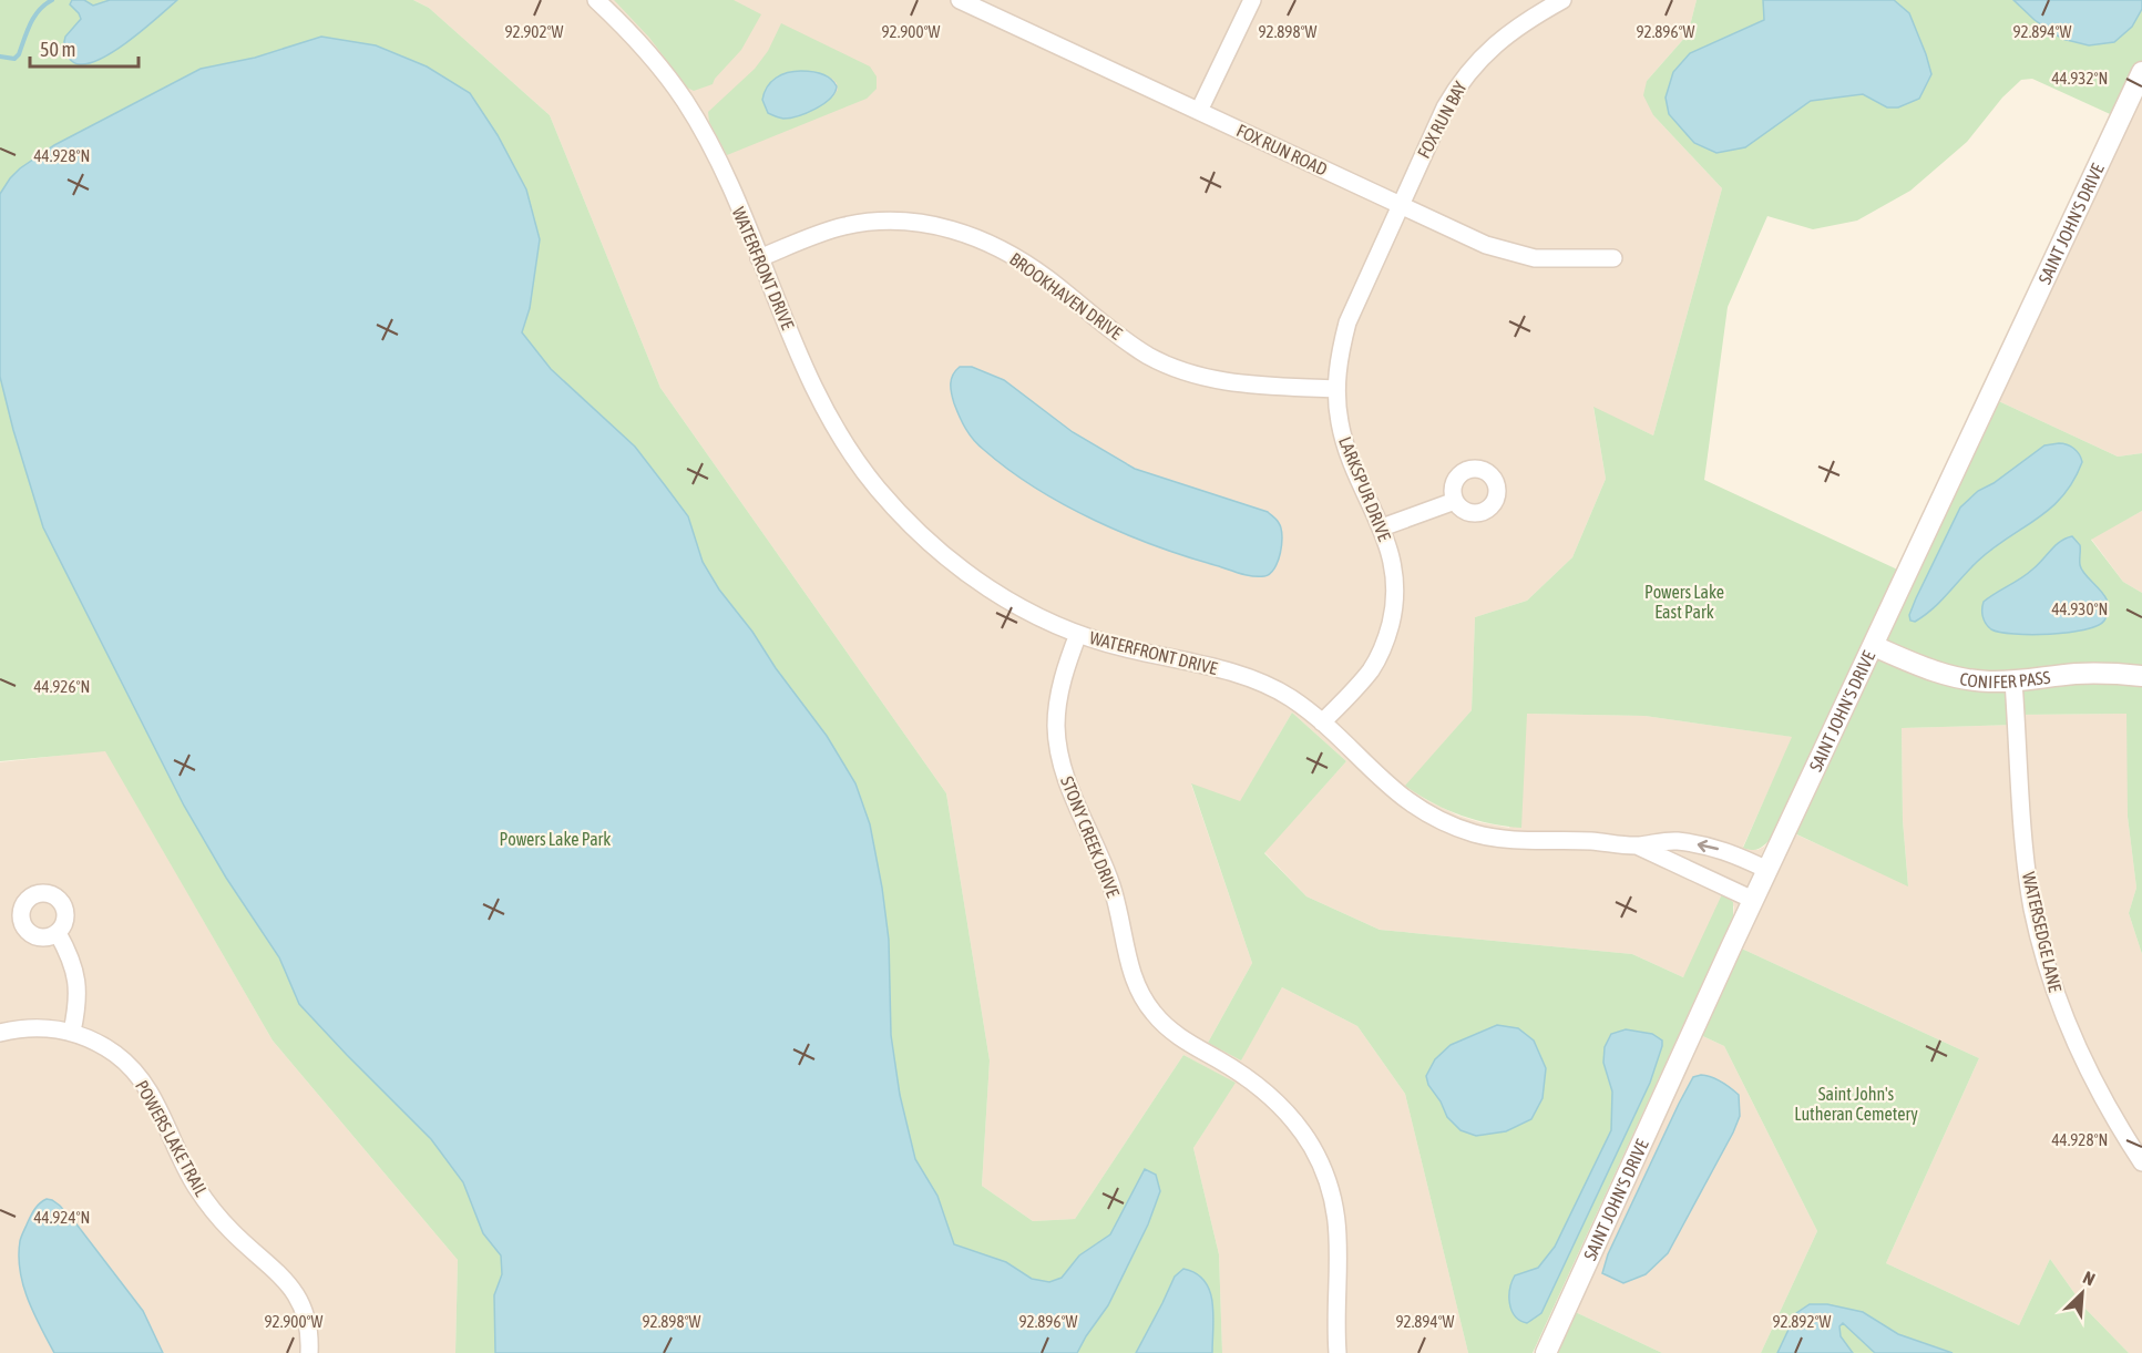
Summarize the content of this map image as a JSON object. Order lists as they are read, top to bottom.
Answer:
{
  "streets": {
    "street": [
      "FOX RUN BAY",
      "FOX RUN ROAD",
      "SAINT JOHN'S DRIVE",
      "WATERFRONT DRIVE",
      "BROOKHAVEN DRIVE",
      "LARKSPUR DRIVE",
      "CONIFER PASS",
      "STONY CREEK DRIVE",
      "WATERSEDGE LANE",
      "POWERS LAKE TRAIL"
    ]
  },
  "crossings": [
    ["FOX RUN BAY", "FOX RUN ROAD"],
    ["FOX RUN BAY", "LARKSPUR DRIVE"],
    ["FOX RUN ROAD", "LARKSPUR DRIVE"],
    ["SAINT JOHN'S DRIVE", "WATERFRONT DRIVE"],
    ["SAINT JOHN'S DRIVE", "CONIFER PASS"],
    ["WATERFRONT DRIVE", "BROOKHAVEN DRIVE"],
    ["WATERFRONT DRIVE", "LARKSPUR DRIVE"],
    ["WATERFRONT DRIVE", "STONY CREEK DRIVE"],
    ["BROOKHAVEN DRIVE", "LARKSPUR DRIVE"],
    ["CONIFER PASS", "WATERSEDGE LANE"]
  ],
  "parks": ["Powers Lake East Park", "Powers Lake Park", "Saint John's Lutheran Cemetery"],
  "scale_bar": "50 m",
  "north": "top right",
  "coordinates": [
    "92.902°W",
    "92.900°W",
    "92.898°W",
    "92.896°W",
    "92.894°W",
    "44.932°N",
    "44.928°N",
    "44.930°N",
    "44.926°N",
    "44.924°N",
    "92.892°W"
  ]
}
